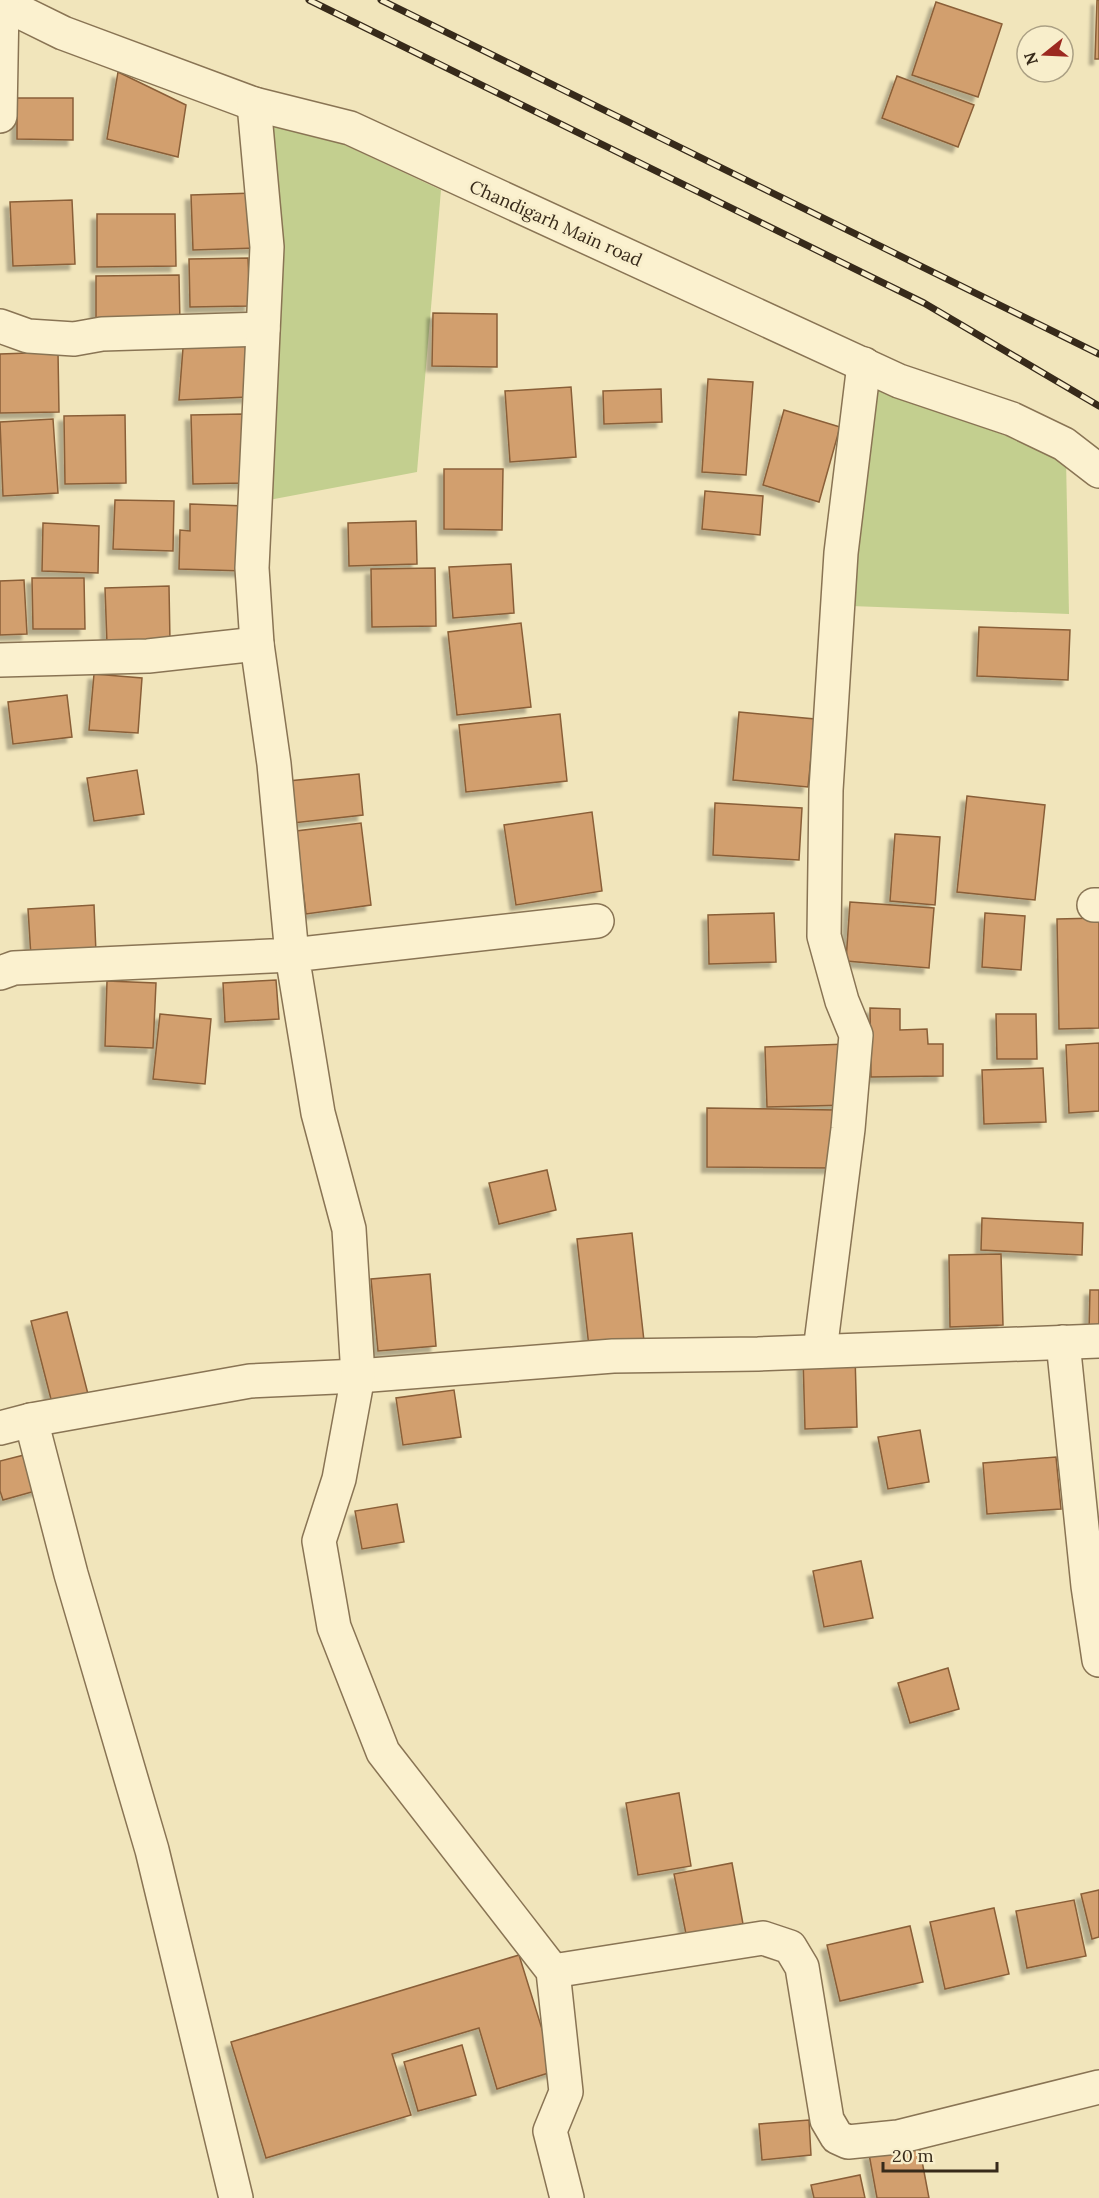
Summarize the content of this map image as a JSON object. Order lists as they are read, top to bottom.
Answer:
{
  "streets": {
    "street": ["Chandigarh Main road"]
  },
  "scale_bar": "20 m",
  "north": "left"
}
